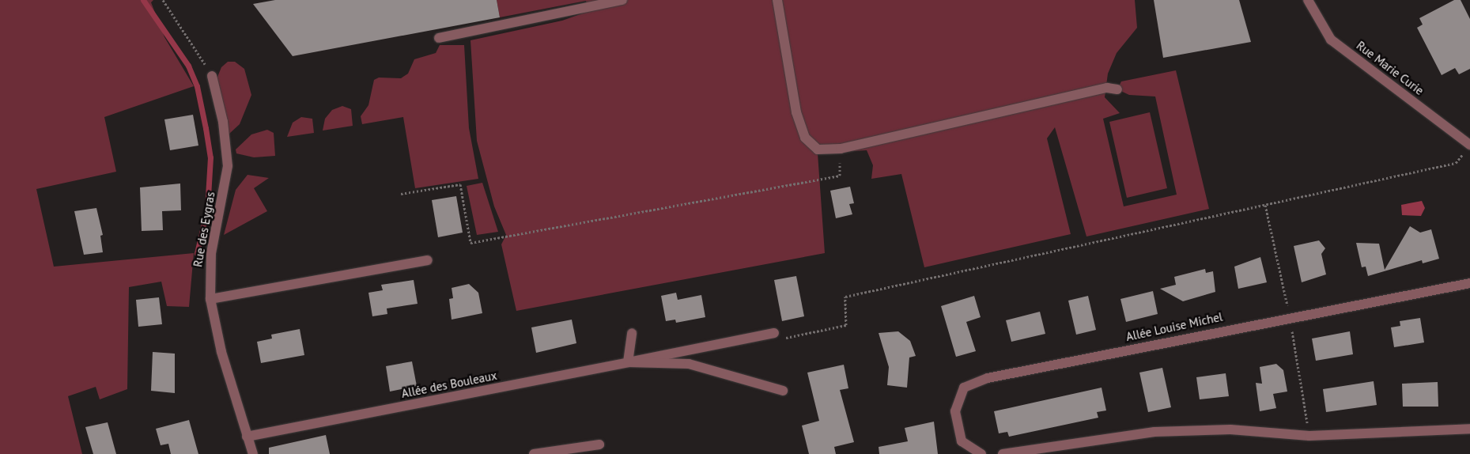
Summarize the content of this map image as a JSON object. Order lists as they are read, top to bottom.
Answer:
{
  "streets": {
    "street": [
      "Rue Marie Curie",
      "Rue des Eygras",
      "Allée Louise Michel",
      "Allée des Bouleaux"
    ]
  },
  "crossings": [
    ["Rue des Eygras", "Allée des Bouleaux"]
  ]
}
